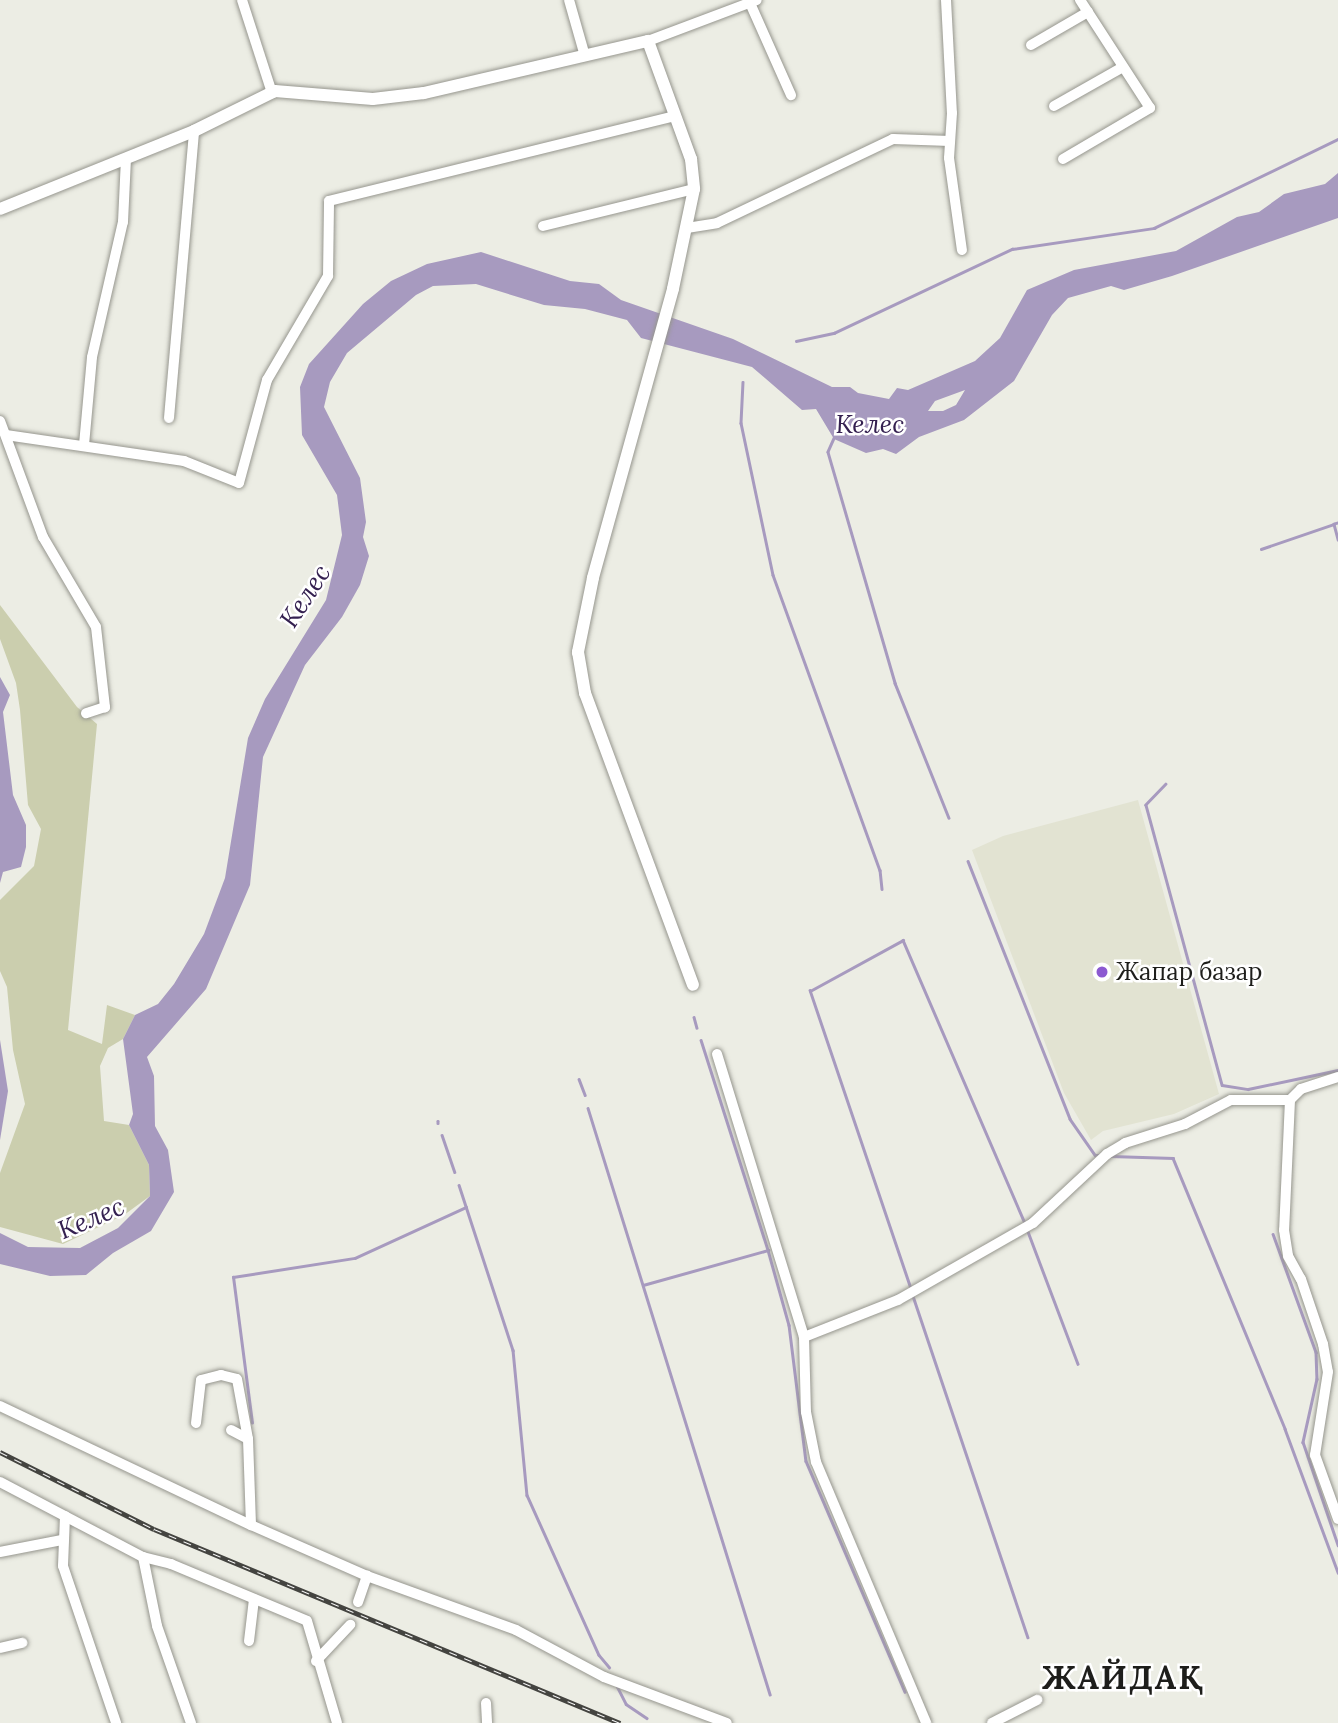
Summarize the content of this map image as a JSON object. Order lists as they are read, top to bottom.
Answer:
{
  "districts": ["ЖАЙДАҚ"],
  "water": ["Келес"],
  "places": ["Жапар базар"]
}
